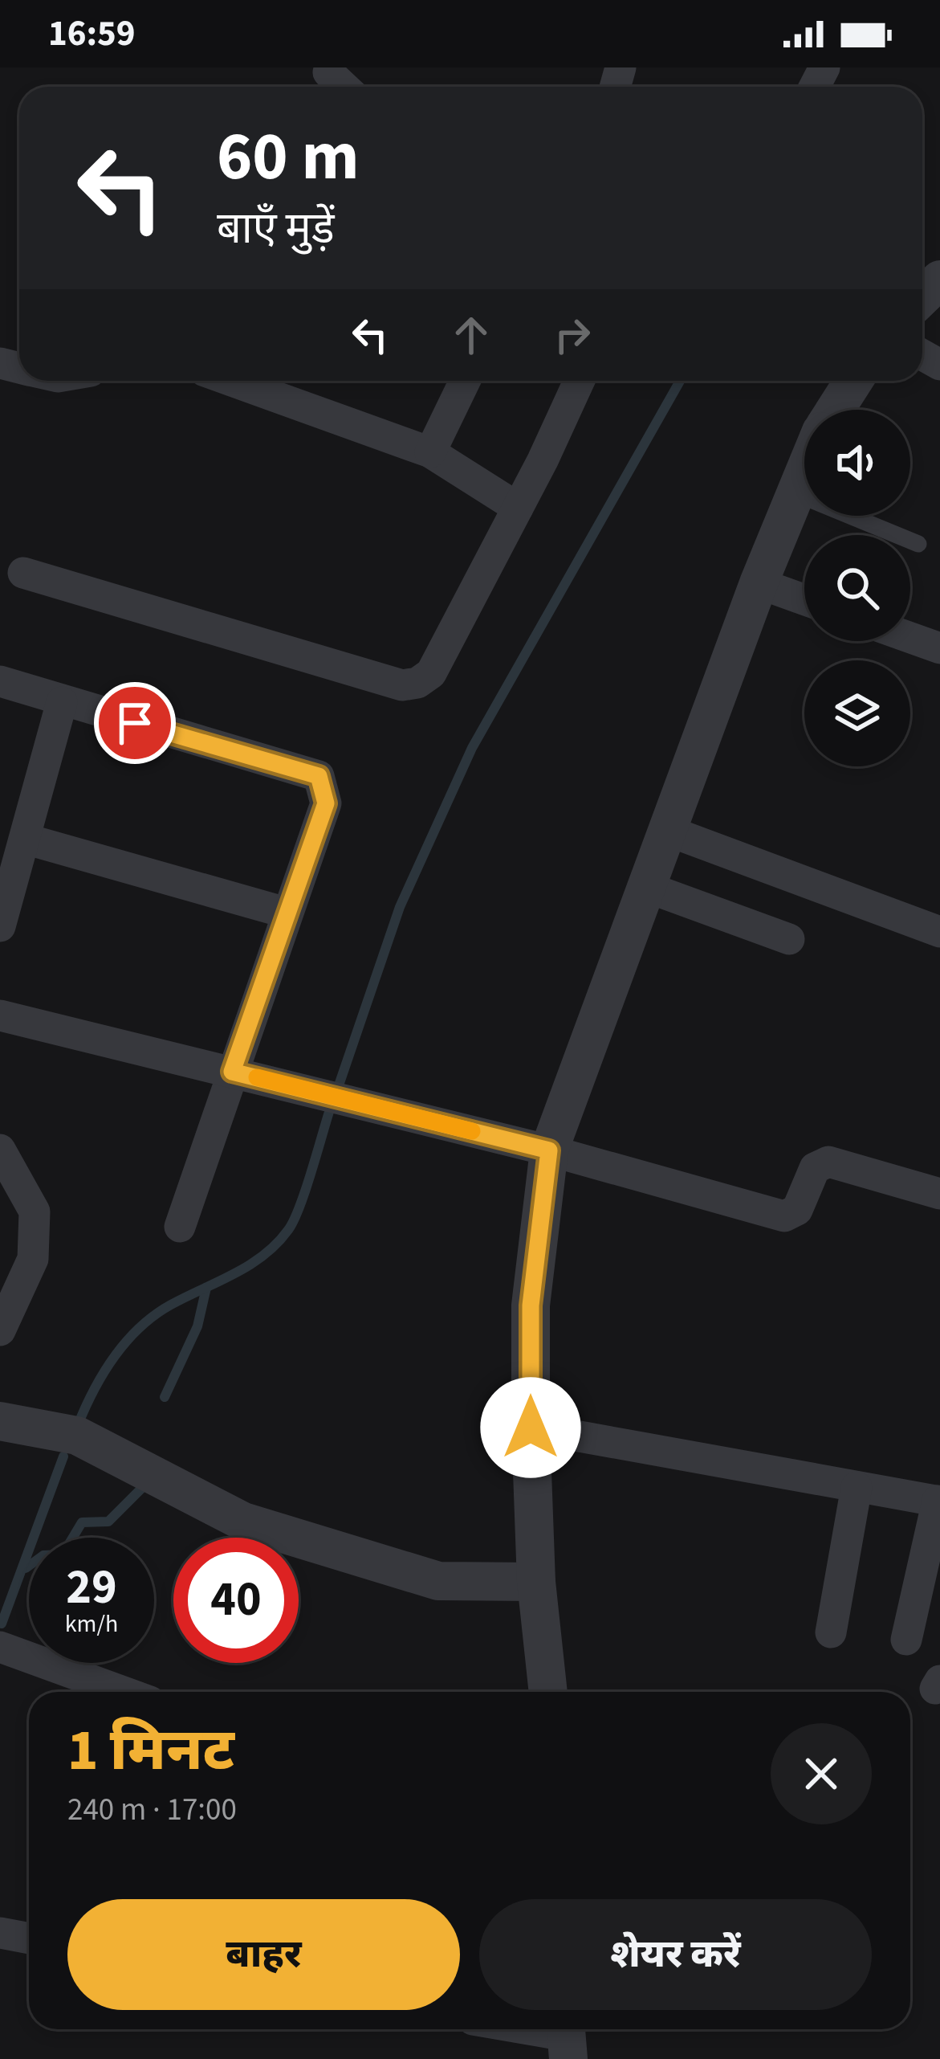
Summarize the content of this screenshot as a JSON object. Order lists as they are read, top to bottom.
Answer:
{
  "page": {
    "status": "16:59",
    "turn": ["60 m", "बाएँ मुड़ें"],
    "speed": "29 km/h",
    "limit": "40",
    "heading": ["1 मिनट", "240 m · 17:00"],
    "buttons": ["बाहर", "शेयर करें"]
  }
}
